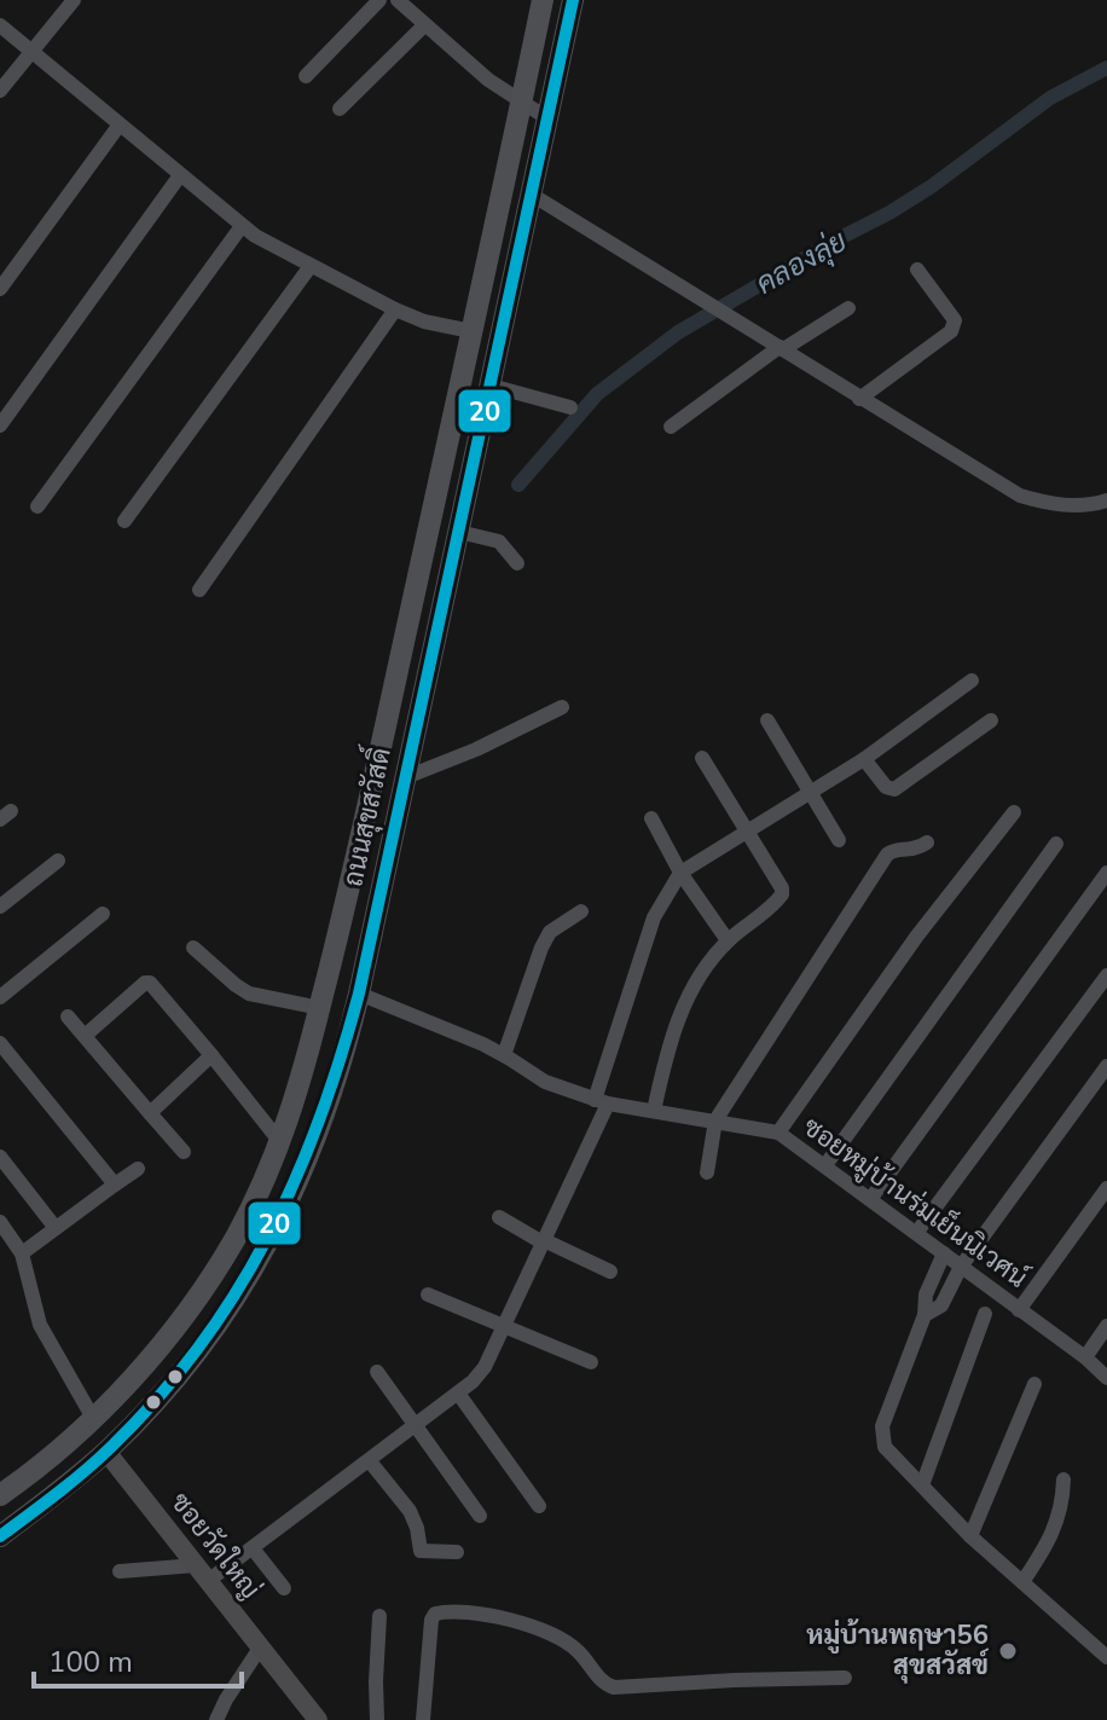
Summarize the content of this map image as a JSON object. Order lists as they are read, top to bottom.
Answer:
{
  "streets": {
    "main road": ["ถนนสุขสวัสดิ์"],
    "street": ["ซอยหมู่บ้านร่มเย็นนิเวศน์", "ซอยวัดใหญ่"]
  },
  "crossings": [
    ["ถนนสุขสวัสดิ์", "ซอยหมู่บ้านร่มเย็นนิเวศน์"],
    ["ถนนสุขสวัสดิ์", "ซอยวัดใหญ่"]
  ],
  "water": ["คลองลุ่ย"],
  "places": ["หมู่บ้านพฤษา56 สุขสวัสข์"],
  "lines": ["transit line 20"],
  "scale_bar": "100 m"
}
